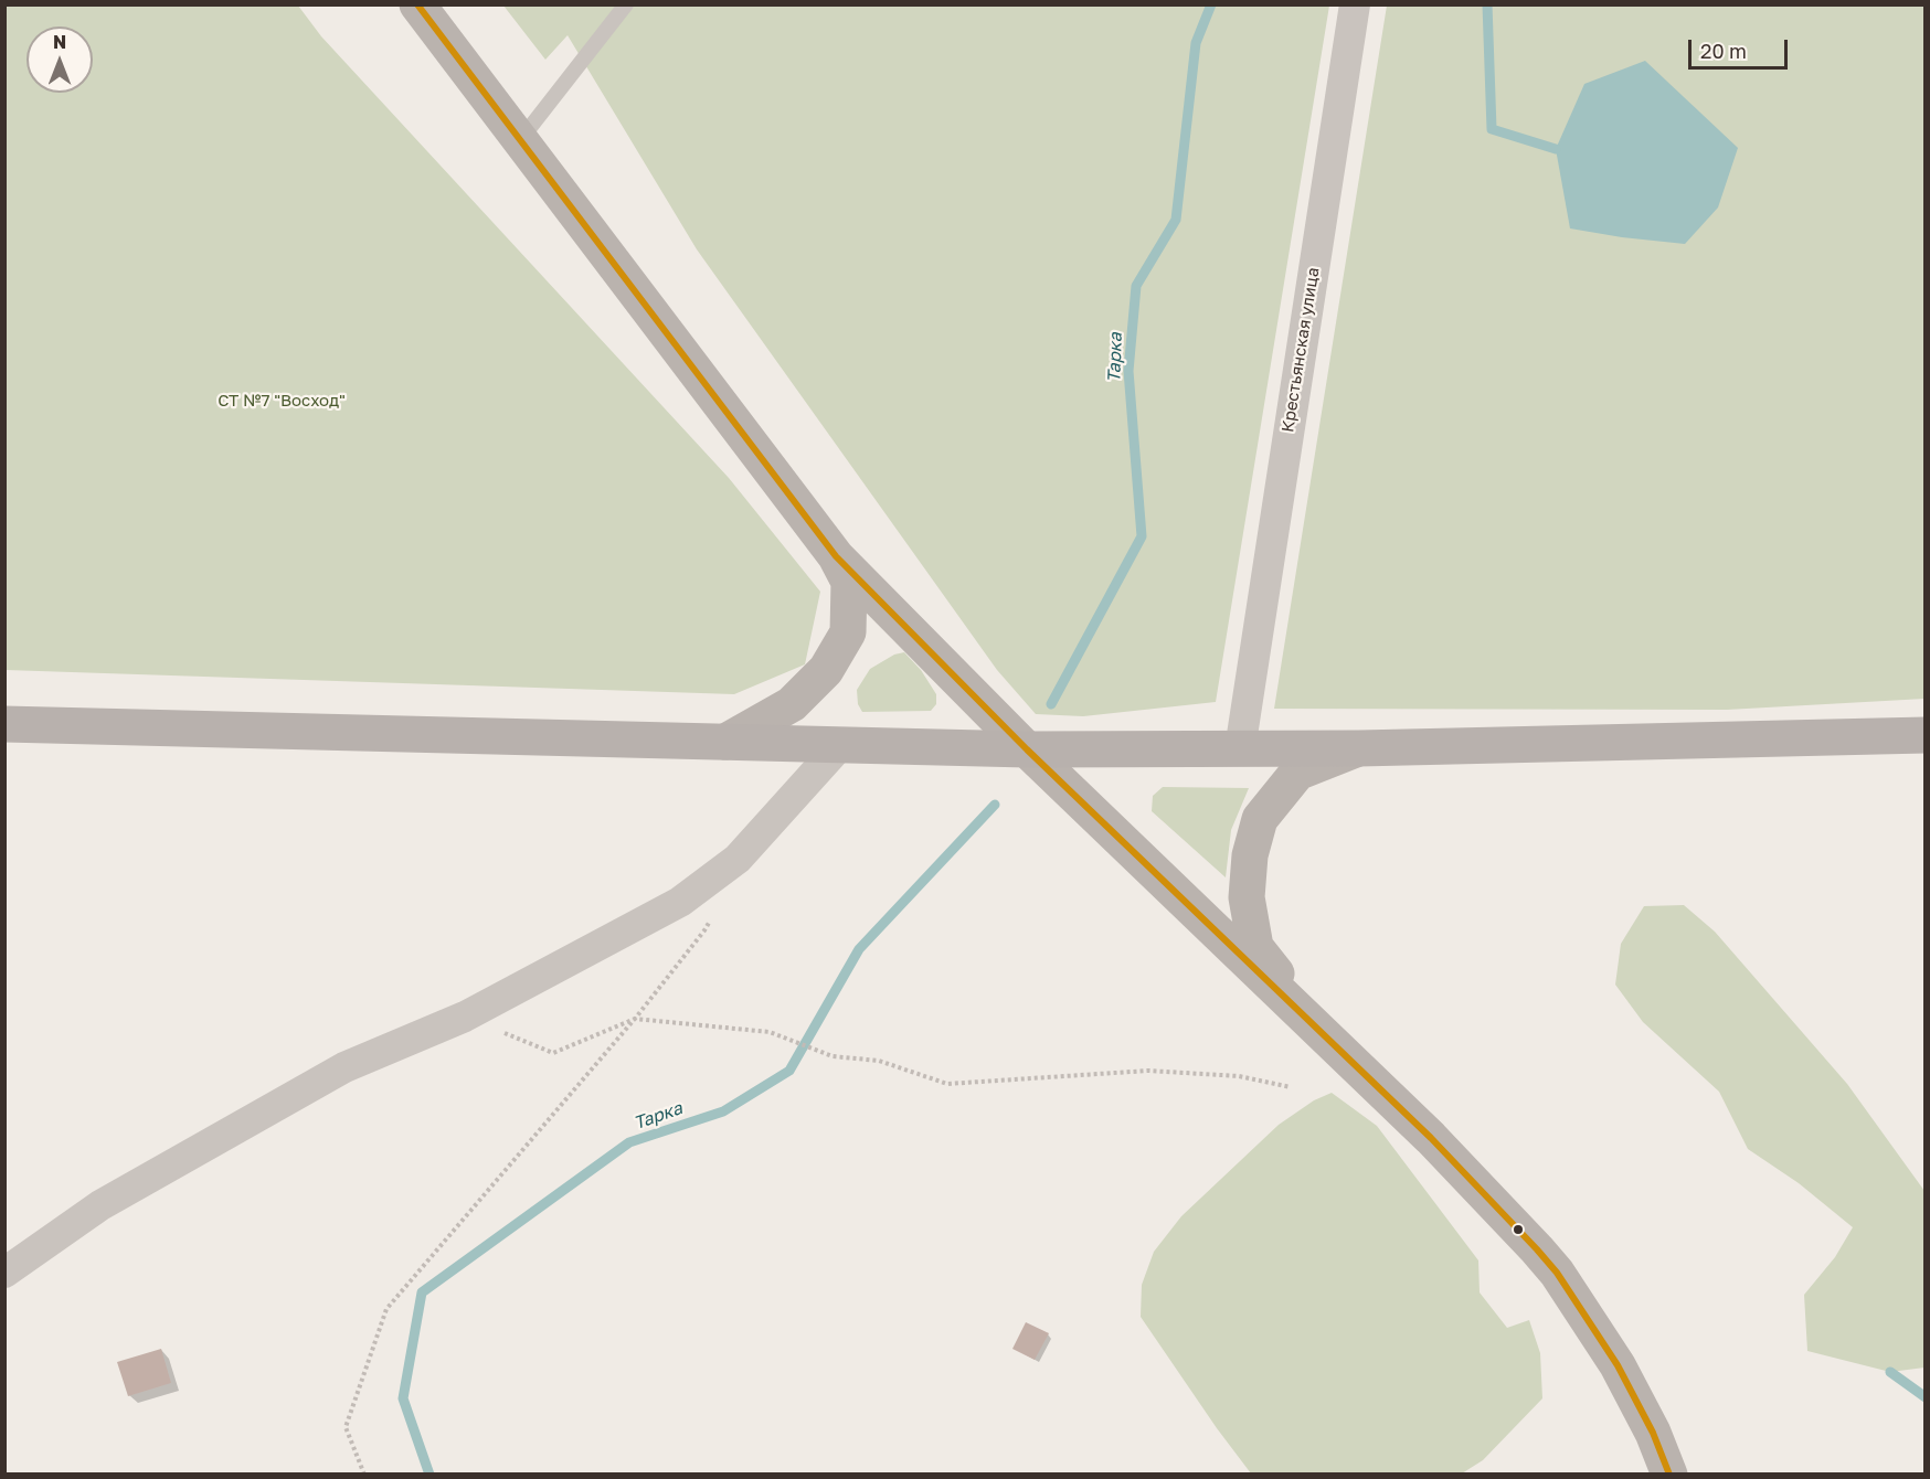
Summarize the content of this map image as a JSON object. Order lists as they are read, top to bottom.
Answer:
{
  "streets": {
    "street": ["Крестьянская улица"]
  },
  "water": ["Тарка"],
  "parks": ["СТ №7 \"Восход\""],
  "scale_bar": "20 m",
  "north": "top"
}
